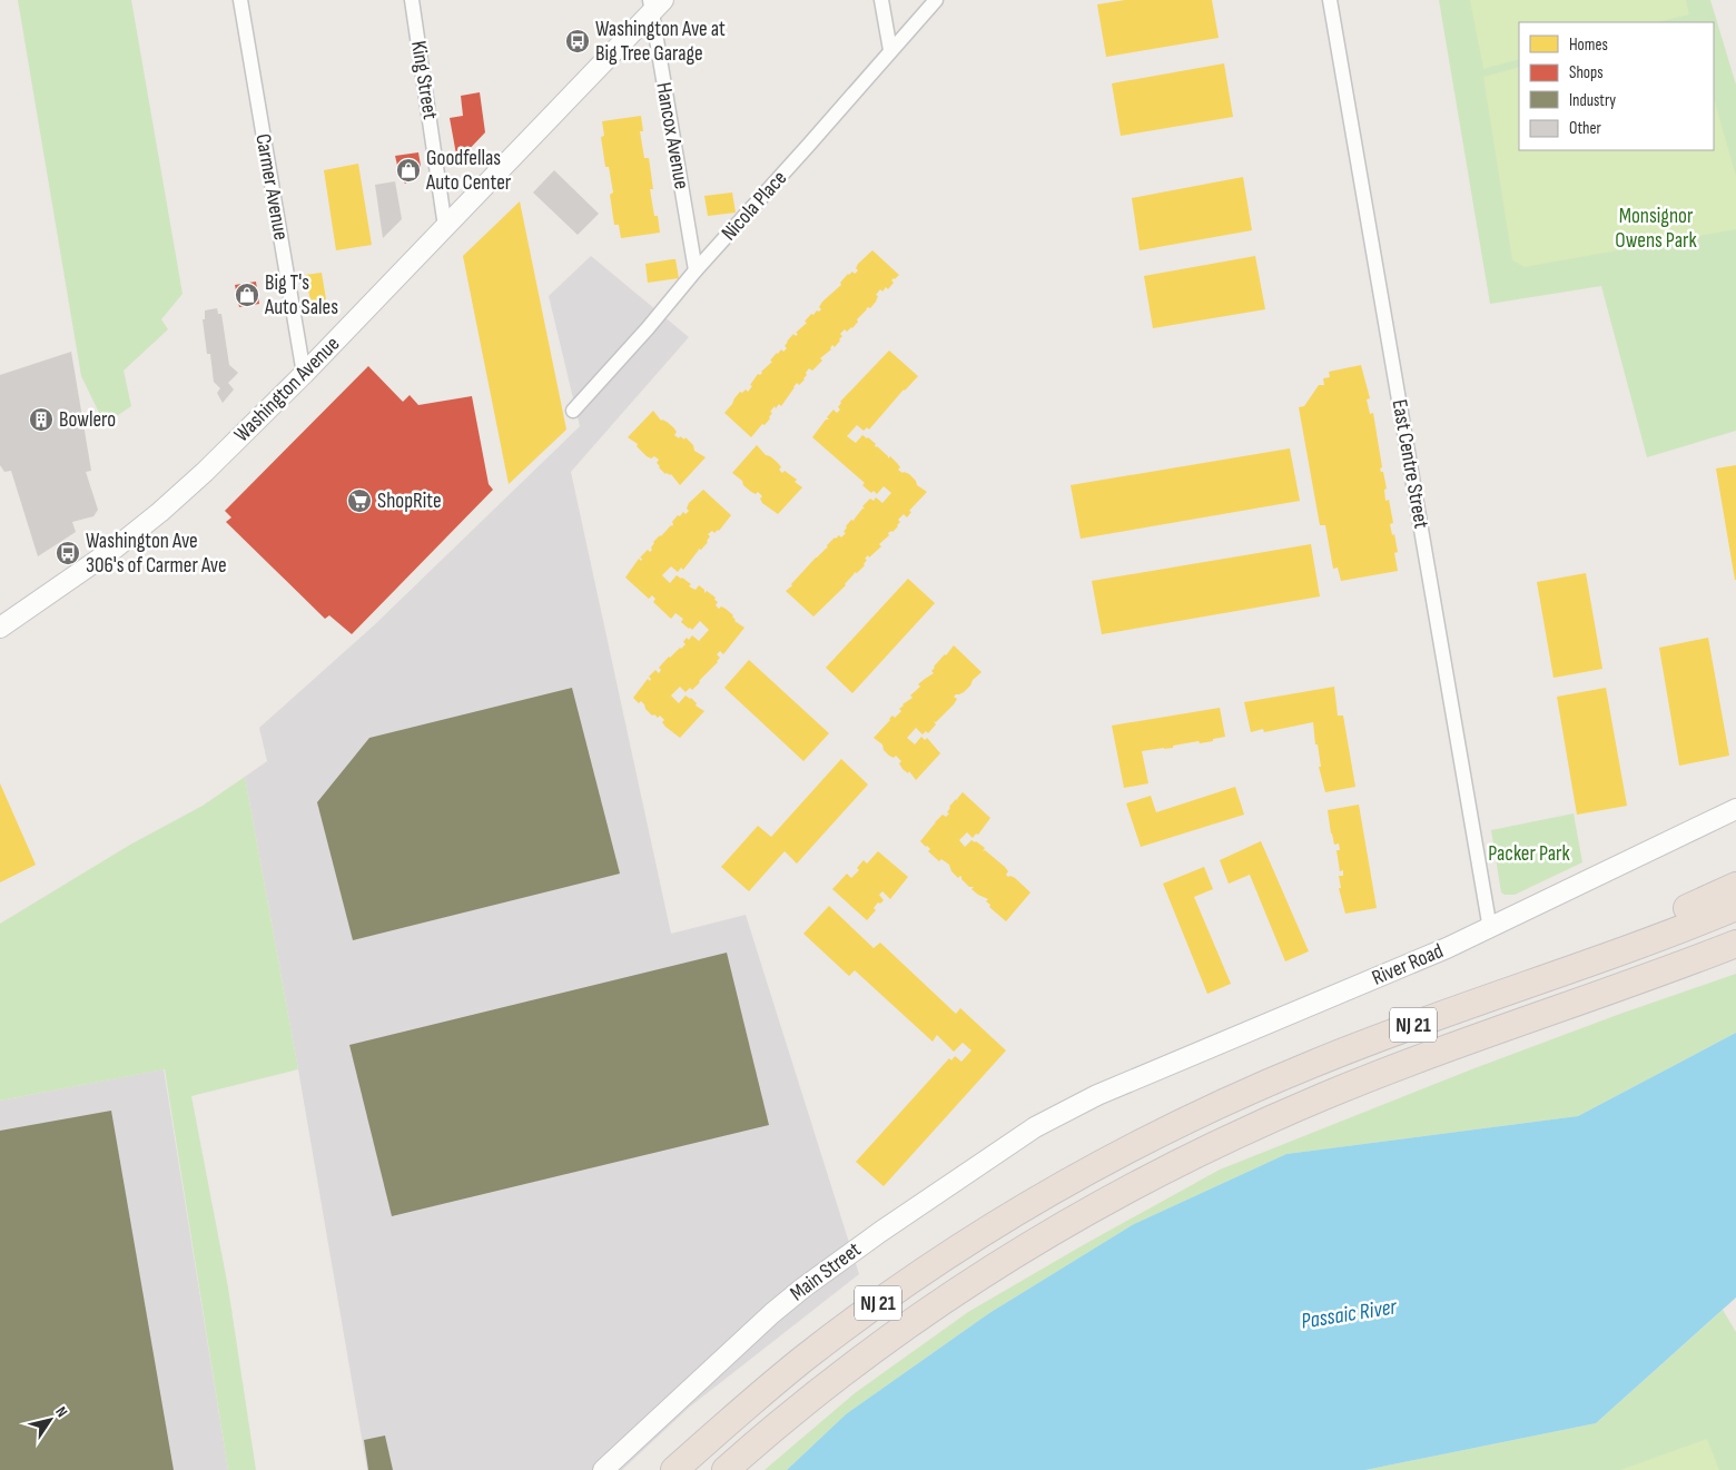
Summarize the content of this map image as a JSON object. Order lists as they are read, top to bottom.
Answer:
{
  "streets": {
    "highway": ["NJ 21"],
    "street": [
      "King Street",
      "Hancox Avenue",
      "Carmer Avenue",
      "Nicola Place",
      "Washington Avenue",
      "East Centre Street",
      "River Road",
      "Main Street"
    ]
  },
  "crossings": [
    ["King Street", "Washington Avenue"],
    ["Hancox Avenue", "Nicola Place"],
    ["Hancox Avenue", "Washington Avenue"],
    ["Carmer Avenue", "Washington Avenue"],
    ["East Centre Street", "River Road"],
    ["River Road", "Main Street"]
  ],
  "water": ["Passaic River"],
  "parks": ["Monsignor Owens Park", "Packer Park"],
  "places": {
    "bus stop": ["Washington Ave at Big Tree Garage", "Washington Ave 306's of Carmer Ave"],
    "shop": ["Goodfellas Auto Center", "Big T's Auto Sales"],
    "building": ["Bowlero"],
    "supermarket": ["ShopRite"]
  },
  "legend": [
    "Homes",
    "Shops",
    "Industry",
    "Other"
  ],
  "north": "top right"
}
